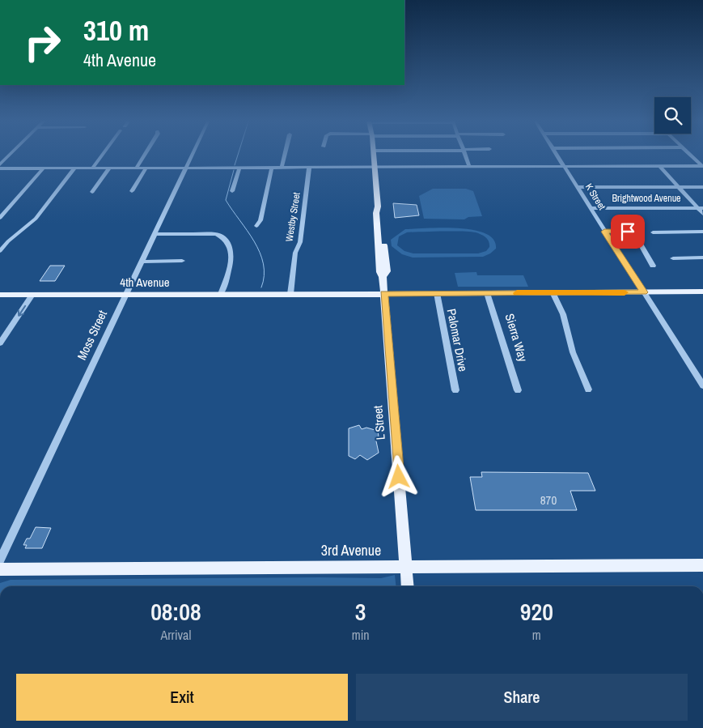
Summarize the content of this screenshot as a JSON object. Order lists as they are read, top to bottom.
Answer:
{
  "streets": {
    "main road": ["4th Avenue", "L Street", "3rd Avenue"],
    "street": [
      "K Street",
      "Brightwood Avenue",
      "Westby Street",
      "Moss Street",
      "Sierra Way",
      "Palomar Drive"
    ]
  },
  "crossings": [
    ["K Street", "Brightwood Avenue"],
    ["K Street", "4th Avenue"],
    ["Westby Street", "4th Avenue"],
    ["4th Avenue", "Moss Street"],
    ["4th Avenue", "Sierra Way"],
    ["4th Avenue", "Palomar Drive"],
    ["4th Avenue", "L Street"],
    ["L Street", "3rd Avenue"]
  ],
  "house_numbers": ["870"],
  "page": {
    "turn": ["310 m", "4th Avenue"],
    "eta": [
      "08:08",
      "Arrival",
      "3",
      "min",
      "920",
      "m"
    ],
    "buttons": ["Exit", "Share"]
  }
}
